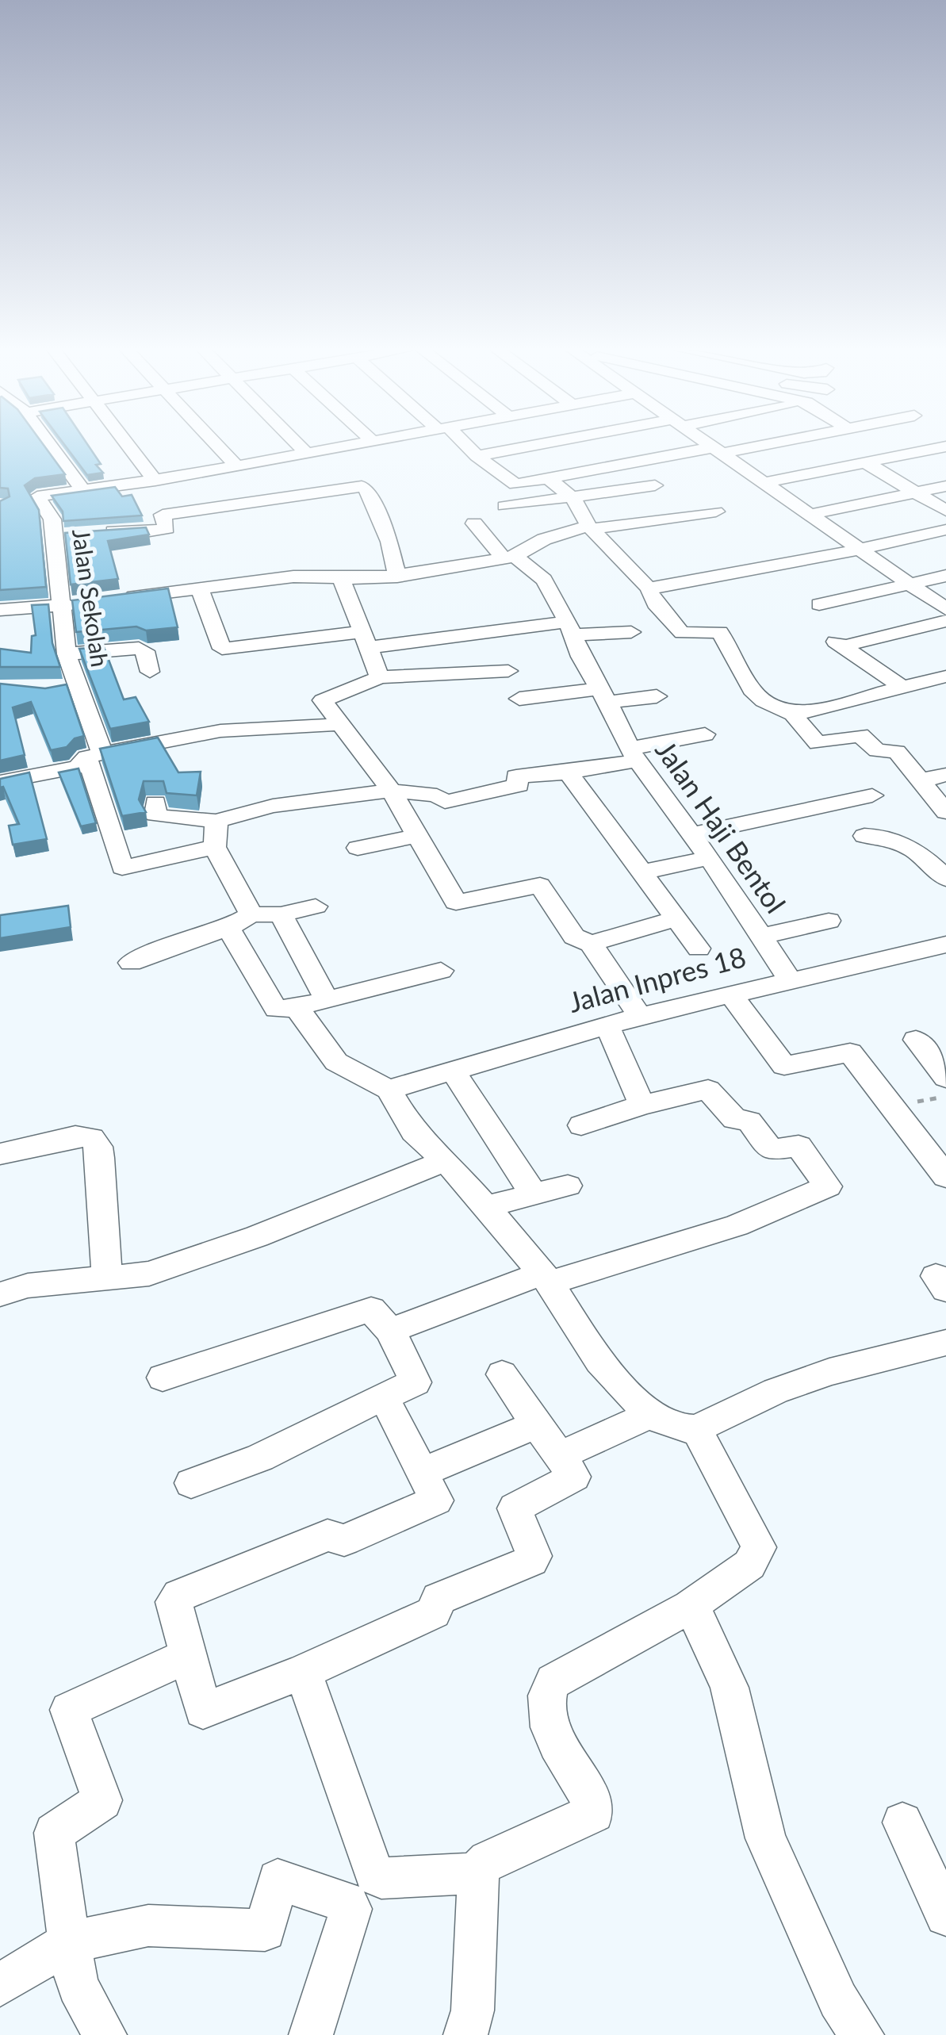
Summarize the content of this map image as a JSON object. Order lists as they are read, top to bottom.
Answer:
{
  "streets": {
    "street": ["Jalan Sekolah", "Jalan Haji Bentol", "Jalan Inpres 18"]
  },
  "crossings": [
    ["Jalan Haji Bentol", "Jalan Inpres 18"]
  ]
}
